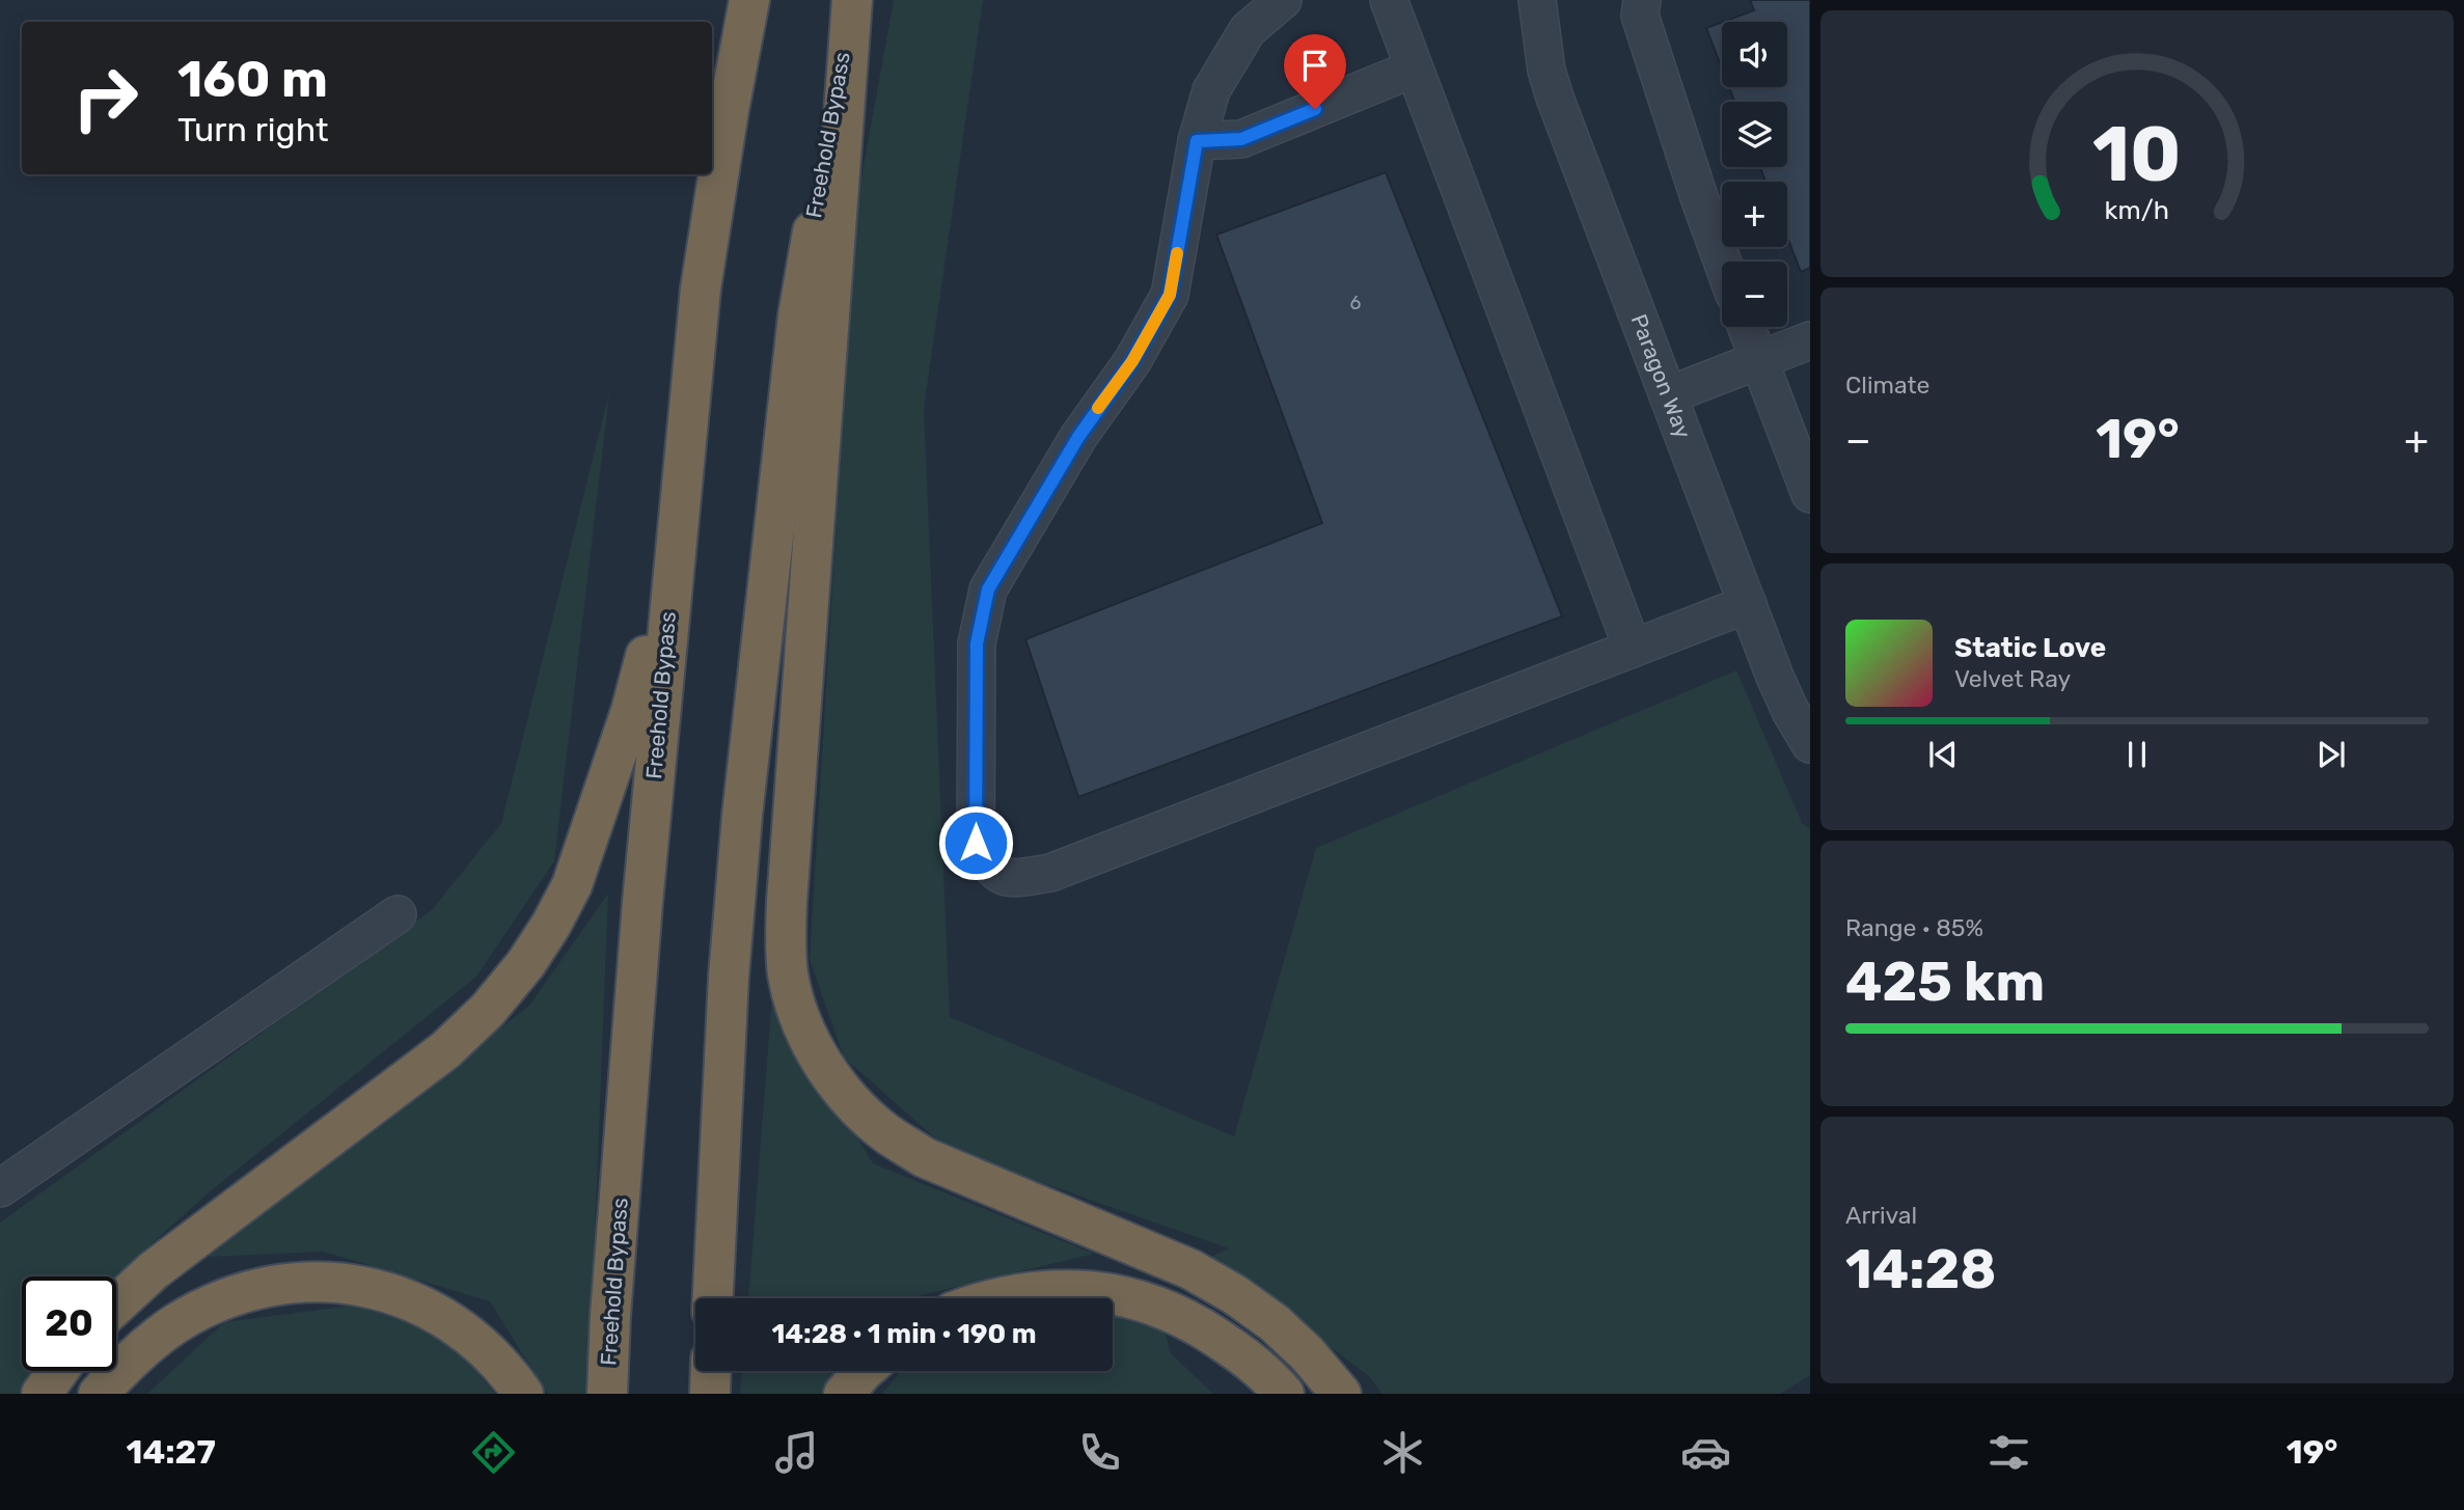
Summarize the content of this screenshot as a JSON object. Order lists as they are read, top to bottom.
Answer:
{
  "streets": {
    "highway": ["Freehold Bypass"],
    "street": ["Paragon Way"]
  },
  "house_numbers": ["6"],
  "page": {
    "map_buttons": ["+", "−"],
    "turn": ["160 m", "Turn right"],
    "tile": [
      "Climate",
      ["Range · 85%", "425 km"],
      ["Arrival", "14:28"]
    ],
    "heat": ["−", "19°", "+"],
    "song": ["Static Love", "Velvet Ray"],
    "limit": "20",
    "trip": "14:28 · 1 min · 190 m",
    "tabs": ["14:27", "19°"],
    "gauge": ["10", "km/h"]
  }
}
